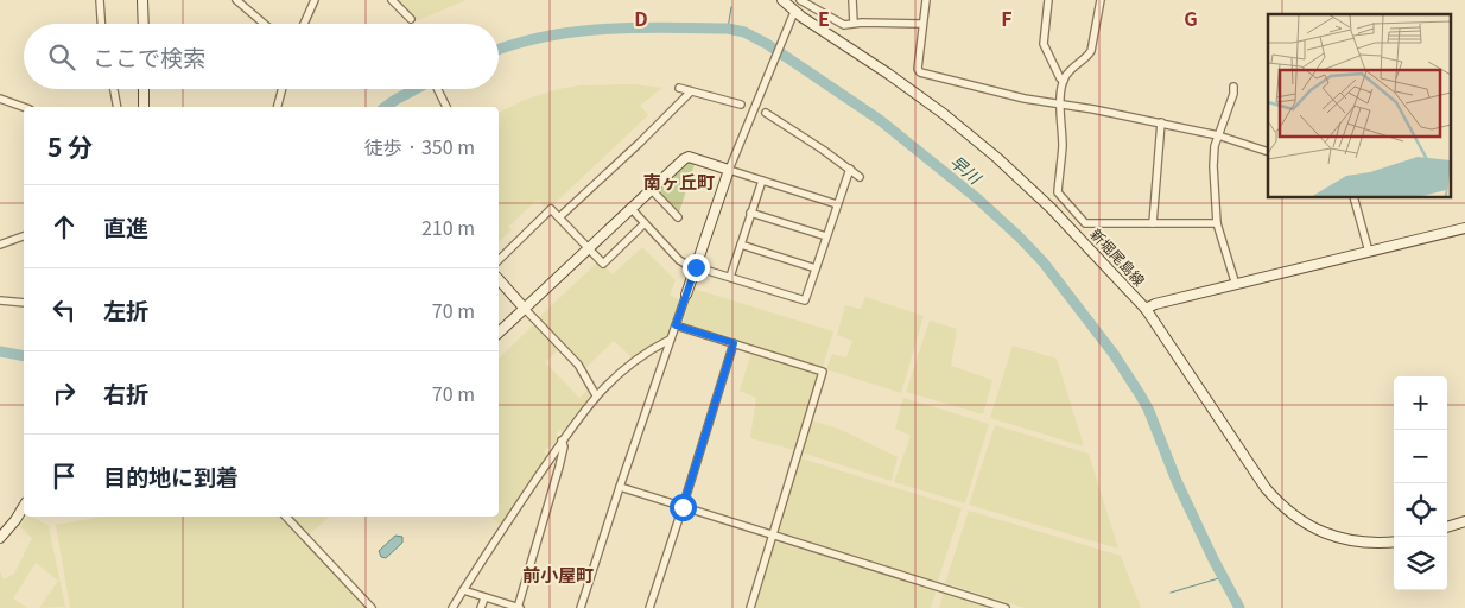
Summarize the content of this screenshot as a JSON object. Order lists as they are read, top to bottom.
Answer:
{
  "streets": {
    "main road": ["新堀尾島線"]
  },
  "districts": ["南ヶ丘町", "前小屋町"],
  "water": ["早川"],
  "page": {
    "search": "ここで検索",
    "heading": ["5 分", "徒歩 · 350 m"],
    "list": [
      ["直進", "210 m"],
      ["左折", "70 m"],
      ["右折", "70 m"],
      "目的地に到着"
    ],
    "map_buttons": ["+", "−"]
  },
  "grid": {
    "columns": [
      "D",
      "E",
      "F",
      "G"
    ]
  }
}
